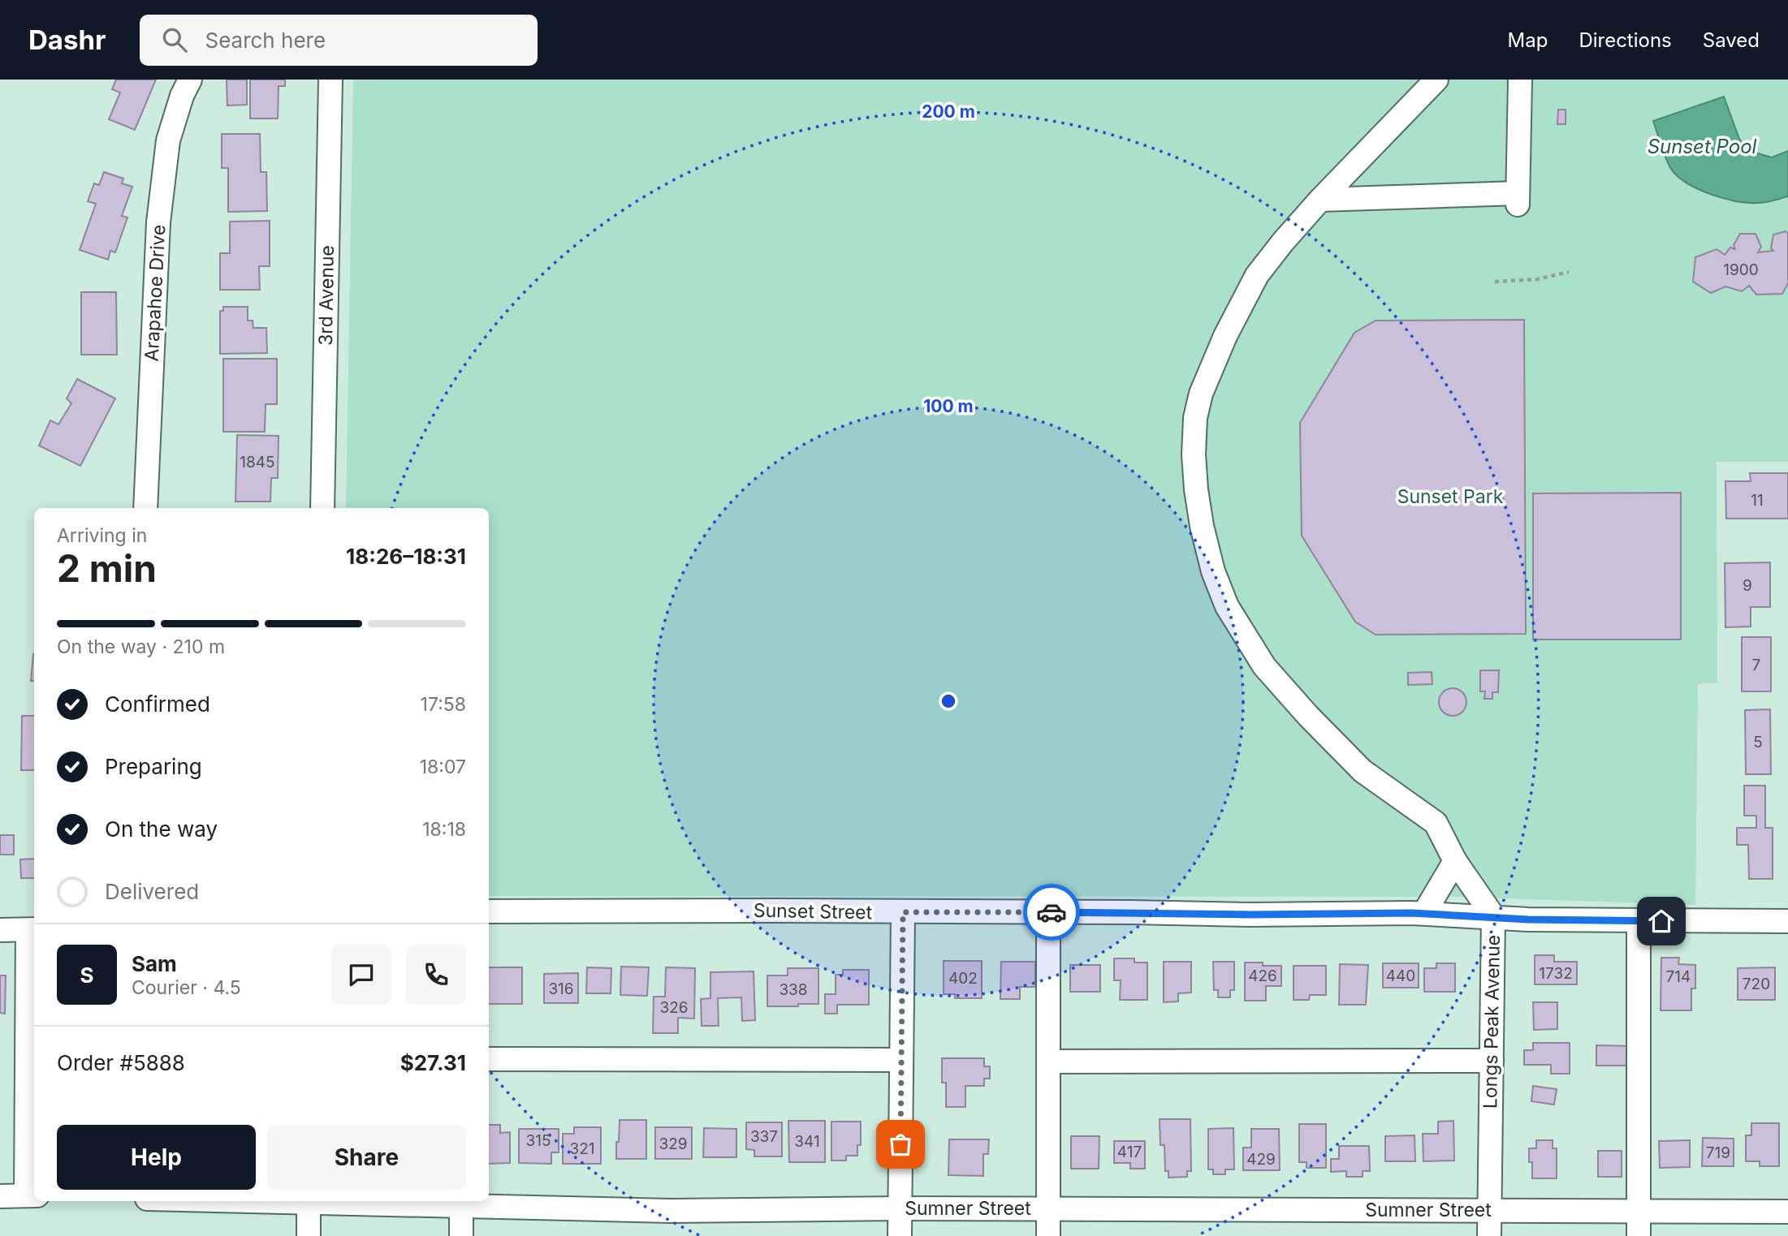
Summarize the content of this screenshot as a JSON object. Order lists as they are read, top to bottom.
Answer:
{
  "streets": {
    "street": [
      "Arapahoe Drive",
      "3rd Avenue",
      "Sunset Street",
      "Longs Peak Avenue",
      "Sumner Street"
    ]
  },
  "crossings": [
    ["Sunset Street", "Longs Peak Avenue"],
    ["Longs Peak Avenue", "Sumner Street"]
  ],
  "water": ["Sunset Pool"],
  "parks": ["Sunset Park"],
  "house_numbers": [
    "1900",
    "1845",
    "11",
    "9",
    "7",
    "5",
    "1732",
    "426",
    "440",
    "714",
    "402",
    "720",
    "316",
    "338",
    "326",
    "337",
    "315",
    "341",
    "329",
    "321",
    "417",
    "719",
    "429"
  ],
  "page": {
    "header": "Dashr",
    "search": "Search here",
    "nav": ["Map", "Directions", "Saved"],
    "heading": ["2 min", "Arriving in", "18:26–18:31"],
    "panel": [
      "Sam",
      "Courier · 4.5",
      "Order #5888",
      "$27.31"
    ],
    "bar": "On the way · 210 m",
    "list": [
      ["Confirmed", "17:58"],
      ["Preparing", "18:07"],
      ["On the way", "18:18"],
      "Delivered"
    ],
    "round": "S",
    "buttons": ["Help", "Share"]
  },
  "rings": ["200 m", "100 m"]
}
